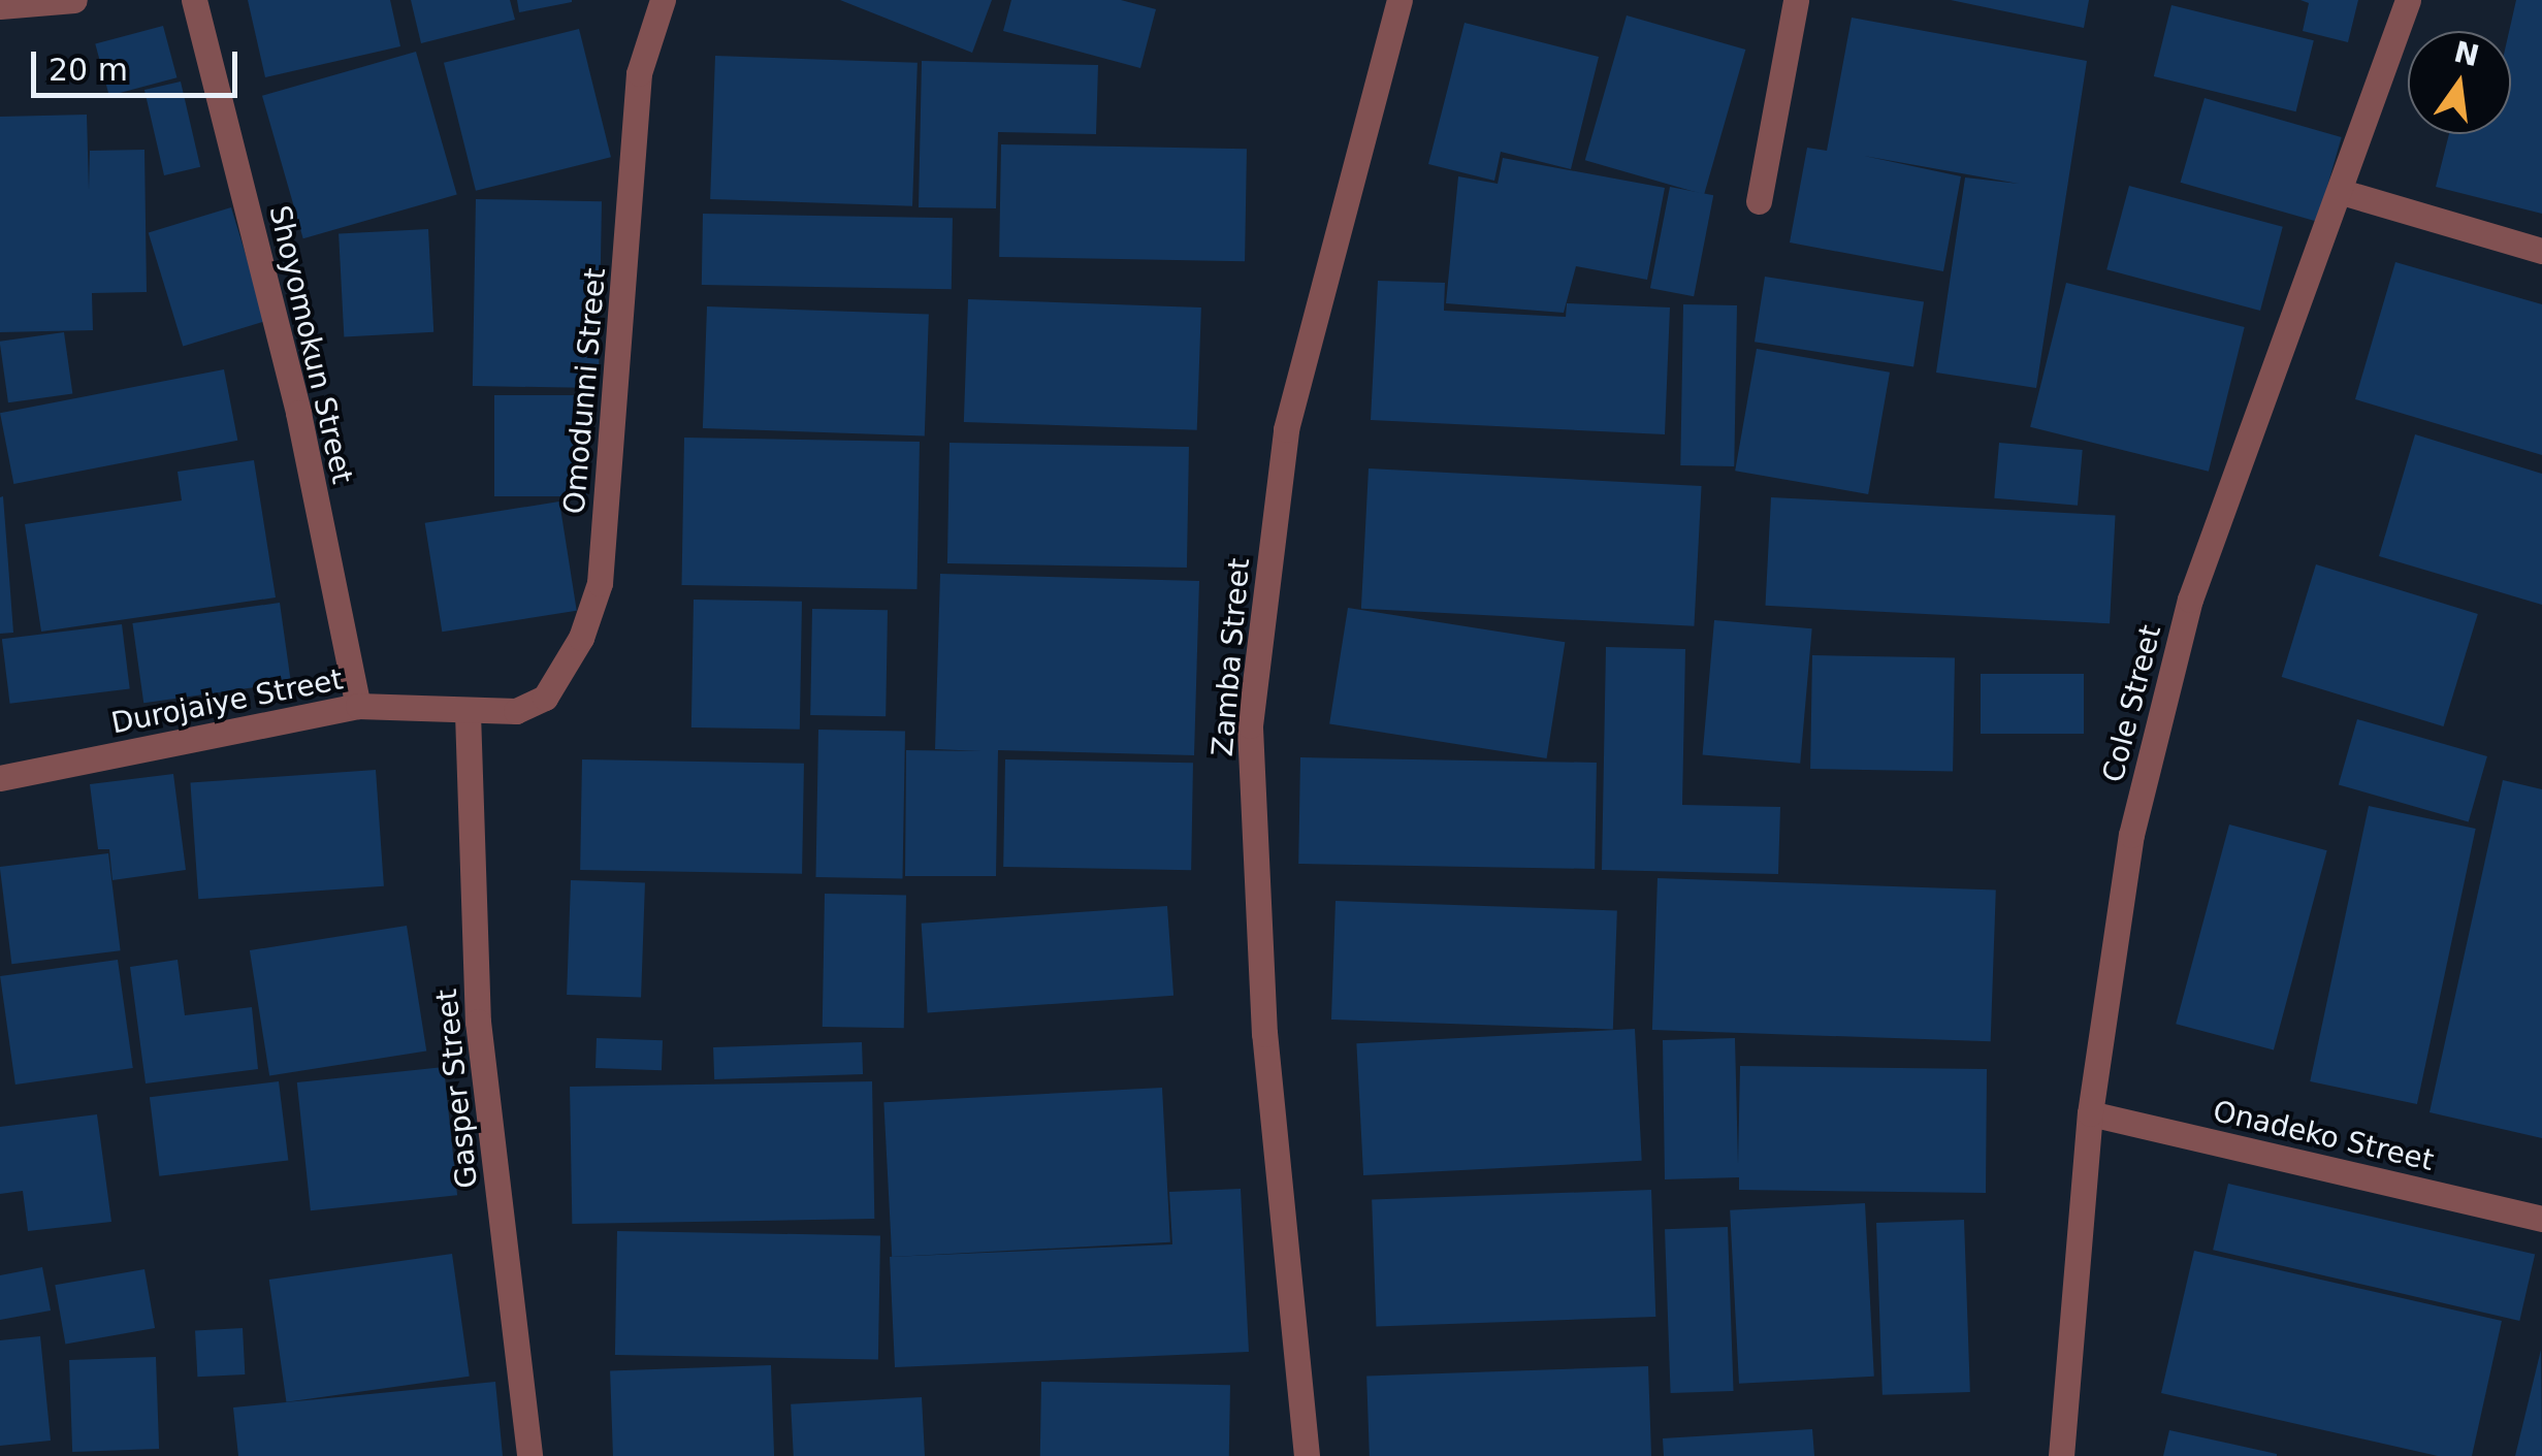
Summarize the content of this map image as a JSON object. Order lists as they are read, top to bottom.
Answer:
{
  "streets": {
    "street": [
      "Shoyomokun Street",
      "Omodunni Street",
      "Zamba Street",
      "Durojaiye Street",
      "Cole Street",
      "Gasper Street",
      "Onadeko Street"
    ]
  },
  "crossings": [
    ["Shoyomokun Street", "Durojaiye Street"],
    ["Omodunni Street", "Durojaiye Street"],
    ["Omodunni Street", "Gasper Street"],
    ["Durojaiye Street", "Gasper Street"],
    ["Cole Street", "Onadeko Street"]
  ],
  "scale_bar": "20 m",
  "north": "top"
}
